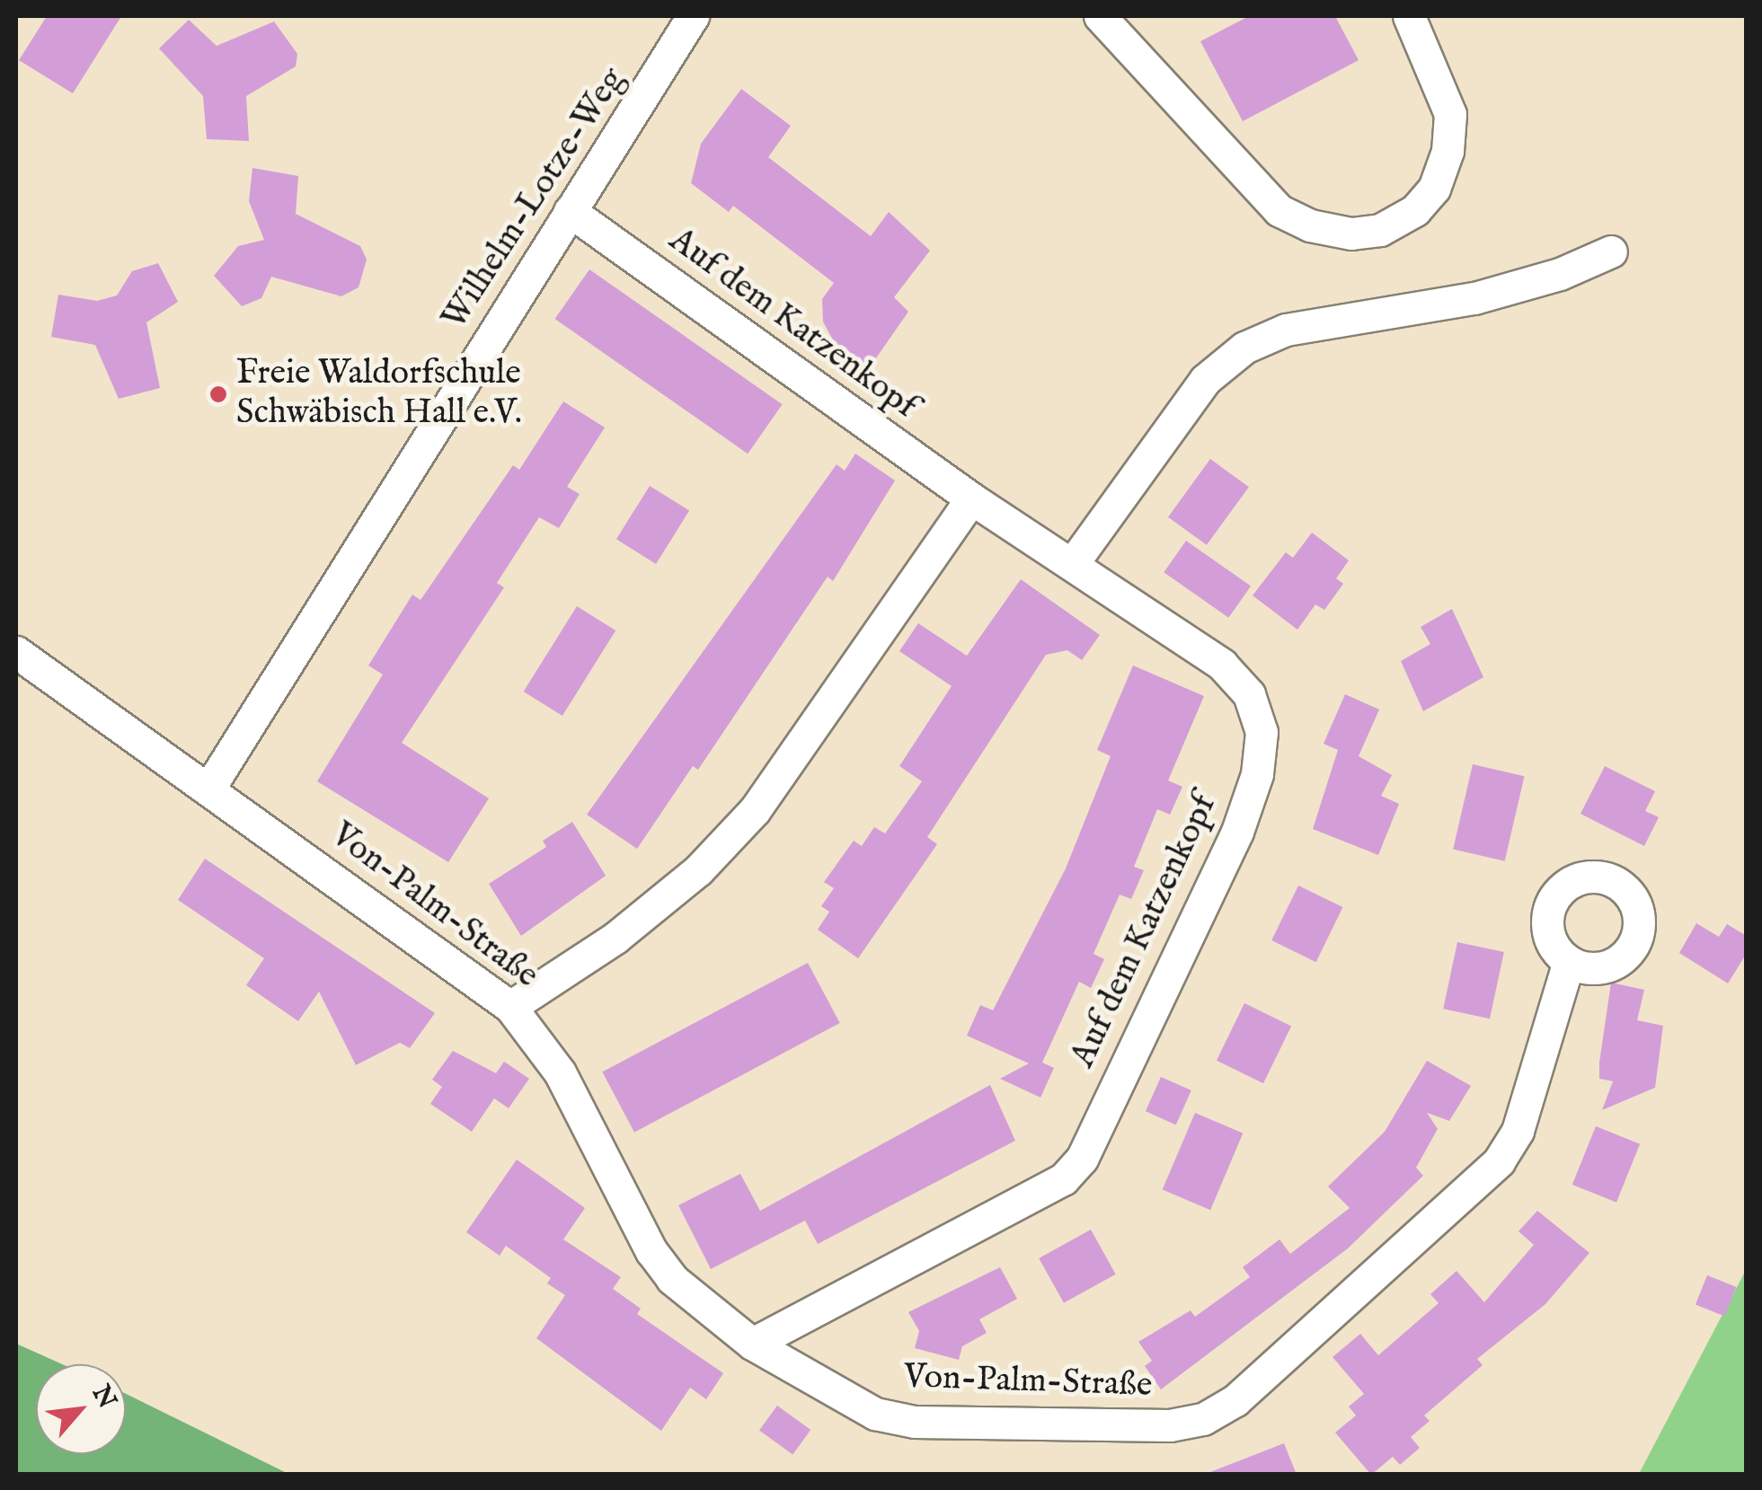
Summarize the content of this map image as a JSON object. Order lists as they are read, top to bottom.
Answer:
{
  "streets": {
    "street": ["Wilhelm-Lotze-Weg", "Auf dem Katzenkopf", "Von-Palm-Straße"]
  },
  "crossings": [
    ["Wilhelm-Lotze-Weg", "Auf dem Katzenkopf"],
    ["Wilhelm-Lotze-Weg", "Von-Palm-Straße"],
    ["Auf dem Katzenkopf", "Von-Palm-Straße"]
  ],
  "places": ["Freie Waldorfschule Schwäbisch Hall e.V."],
  "north": "top right"
}
